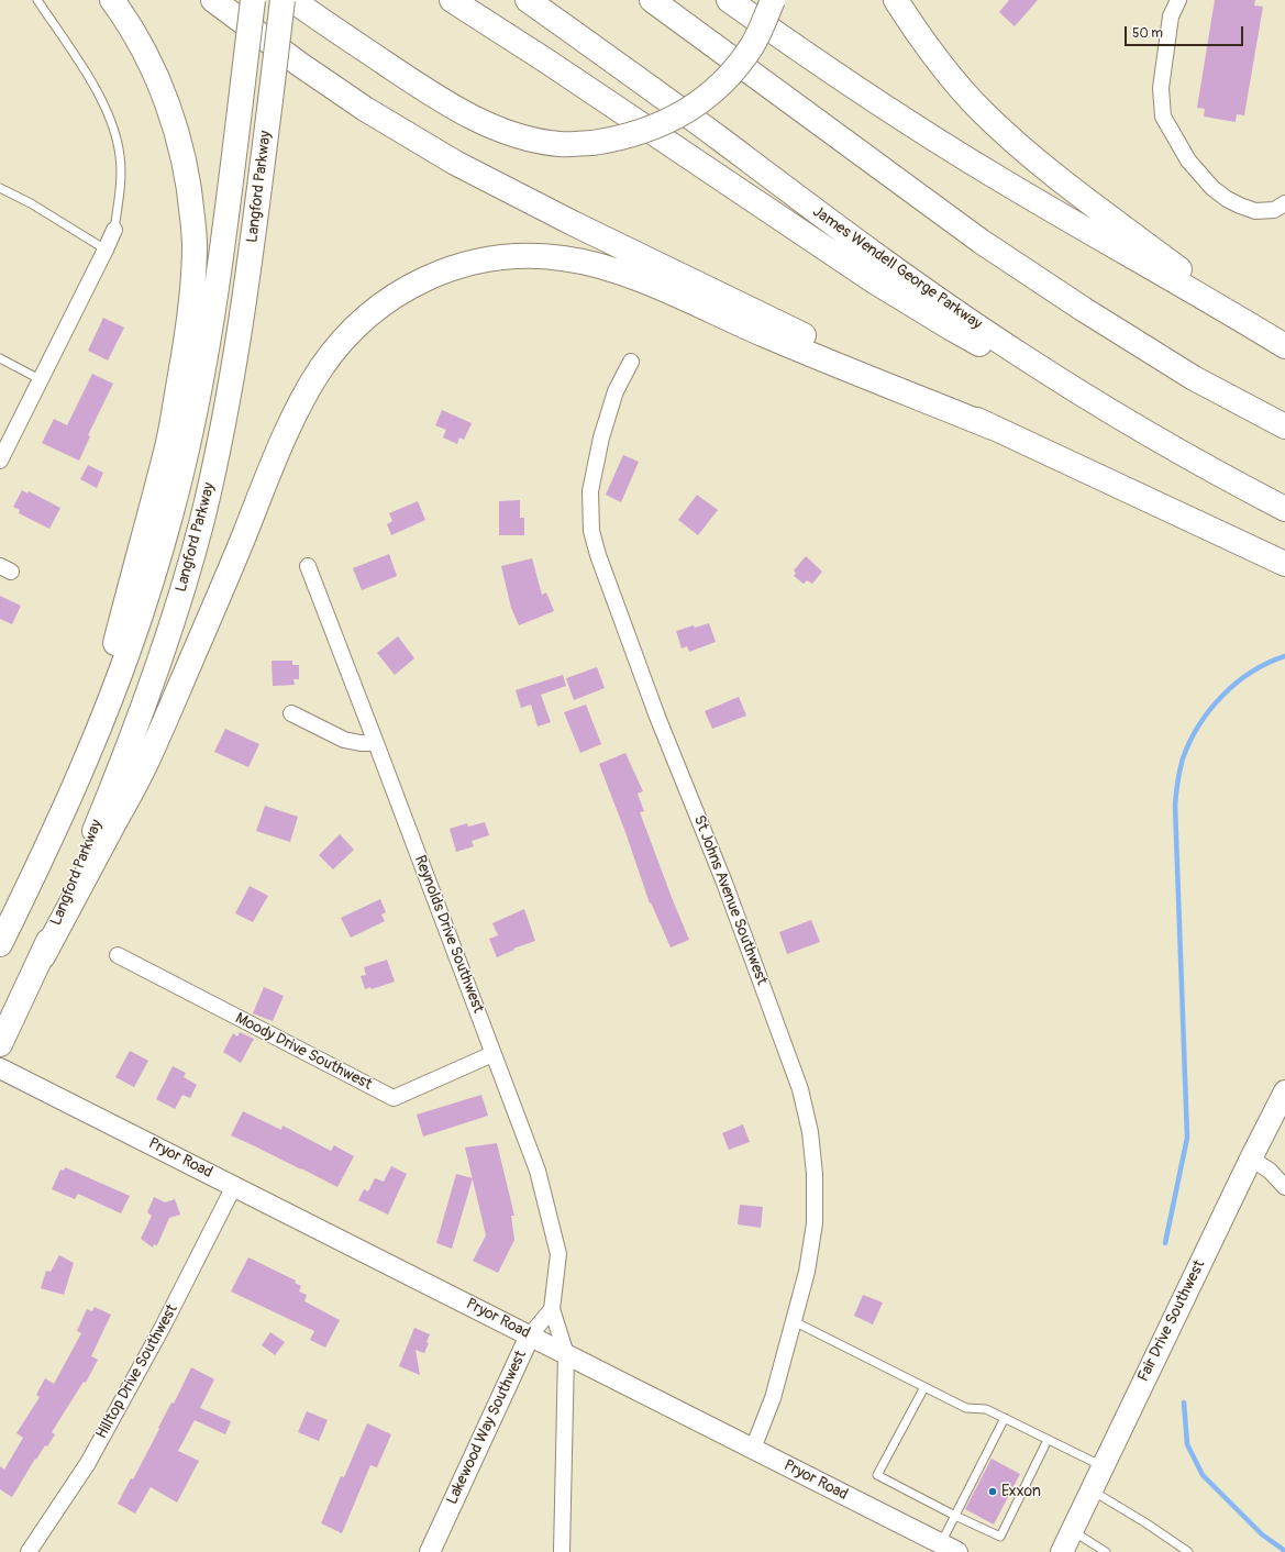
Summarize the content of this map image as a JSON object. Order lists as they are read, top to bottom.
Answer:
{
  "streets": {
    "highway": ["Langford Parkway", "James Wendell George Parkway"],
    "main road": ["Fair Drive Southwest"],
    "street": [
      "St Johns Avenue Southwest",
      "Reynolds Drive Southwest",
      "Moody Drive Southwest",
      "Pryor Road",
      "Hilltop Drive Southwest",
      "Lakewood Way Southwest"
    ]
  },
  "crossings": [
    ["St Johns Avenue Southwest", "Pryor Road"],
    ["Reynolds Drive Southwest", "Moody Drive Southwest"],
    ["Reynolds Drive Southwest", "Lakewood Way Southwest"],
    ["Pryor Road", "Hilltop Drive Southwest"],
    ["Pryor Road", "Lakewood Way Southwest"]
  ],
  "places": ["Exxon"],
  "scale_bar": "50 m"
}
